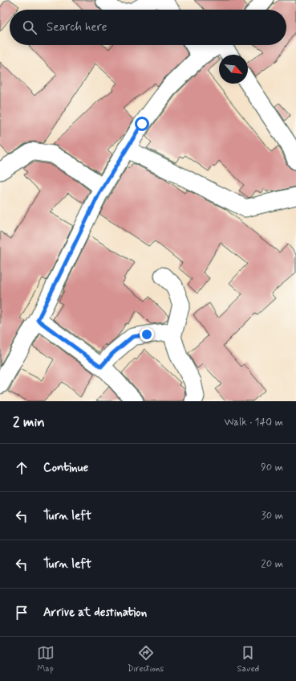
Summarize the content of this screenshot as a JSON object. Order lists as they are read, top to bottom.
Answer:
{
  "north": "bottom right",
  "page": {
    "search": "Search here",
    "heading": ["2 min", "Walk · 140 m"],
    "list": [
      ["Continue", "90 m"],
      ["Turn left", "30 m"],
      ["Turn left", "20 m"],
      "Arrive at destination"
    ],
    "nav": ["Map", "Directions", "Saved"]
  }
}
